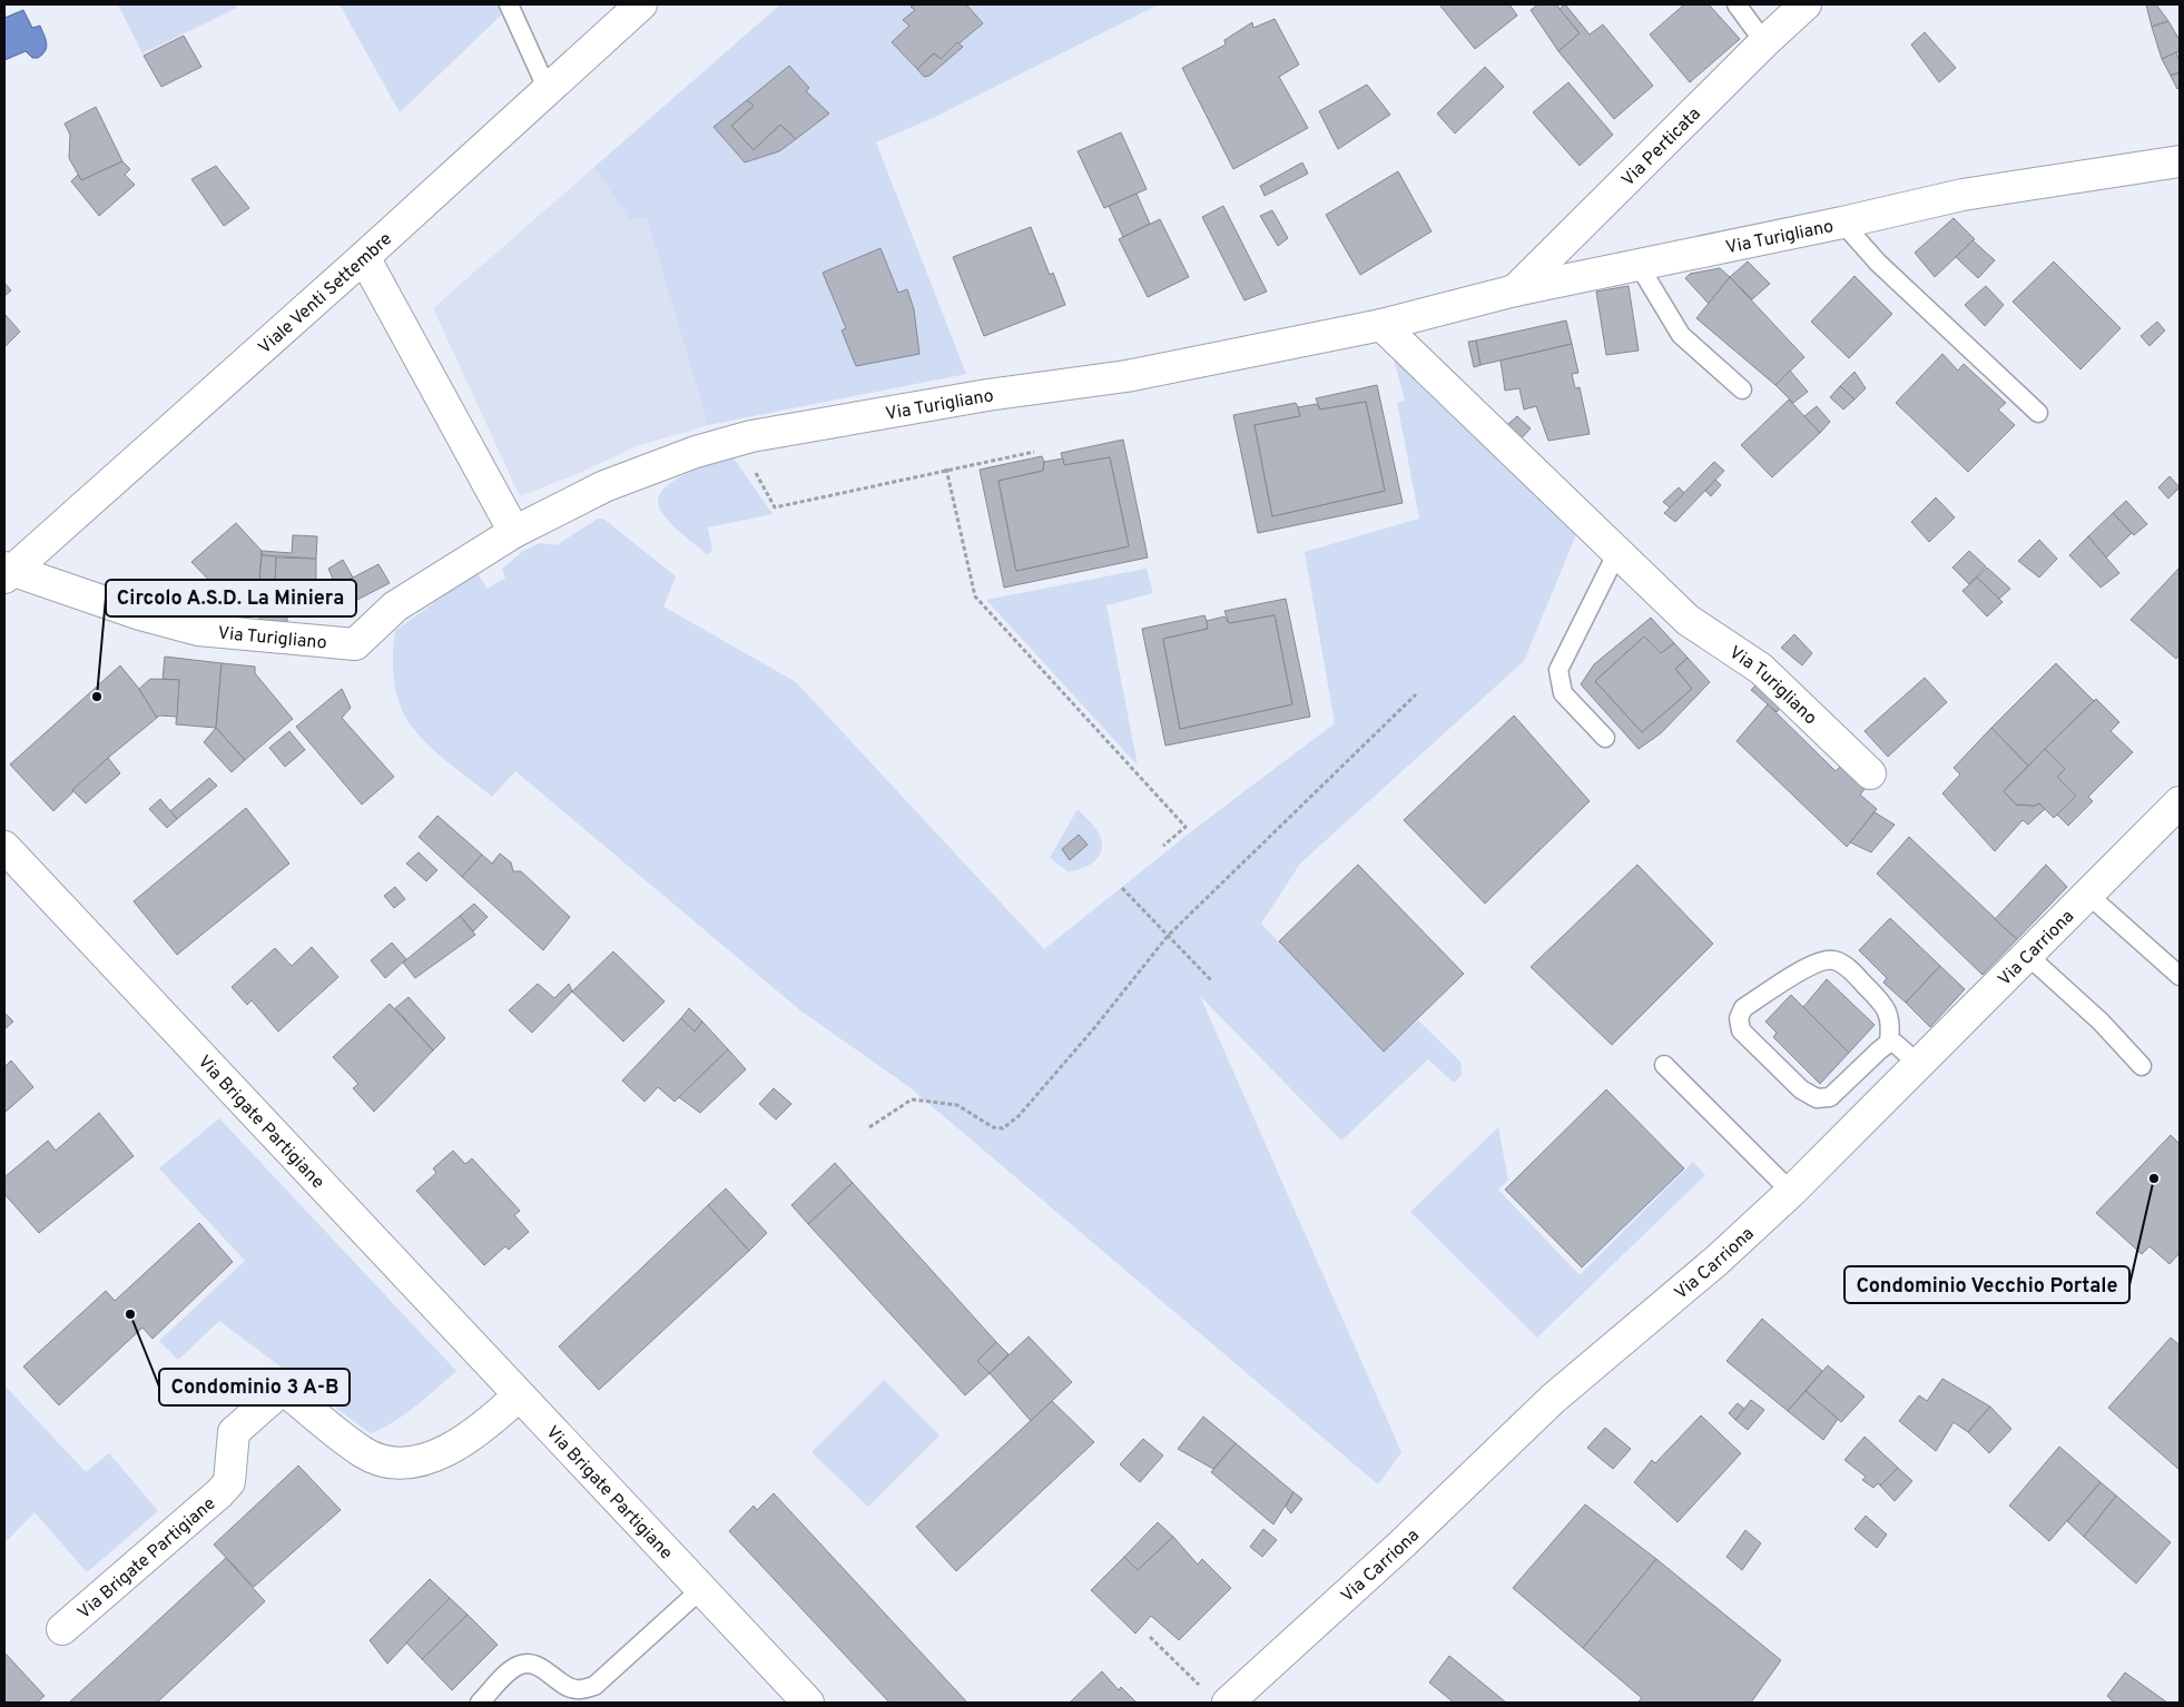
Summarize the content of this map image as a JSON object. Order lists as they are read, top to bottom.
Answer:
{
  "streets": {
    "street": [
      "Via Perticata",
      "Via Turigliano",
      "Viale Venti Settembre",
      "Via Carriona",
      "Via Brigate Partigiane"
    ]
  },
  "crossings": [
    ["Via Perticata", "Via Turigliano"],
    ["Via Turigliano", "Viale Venti Settembre"]
  ],
  "places": ["Circolo A.S.D. La Miniera", "Condominio Vecchio Portale", "Condominio 3 A-B"]
}
